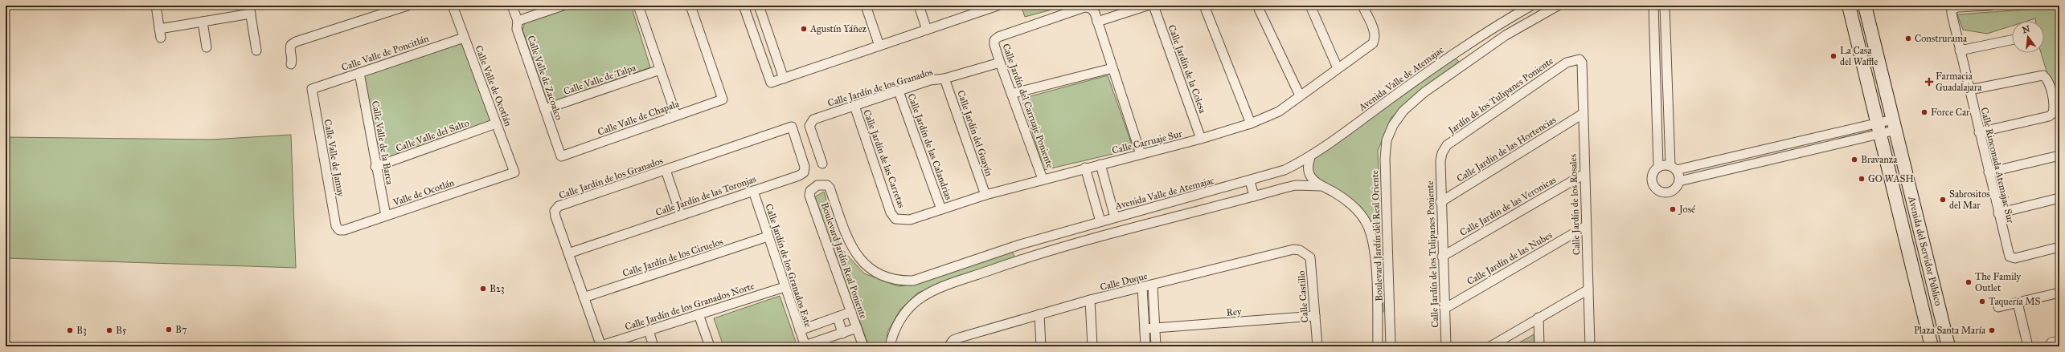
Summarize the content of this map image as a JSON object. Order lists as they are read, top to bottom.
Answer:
{
  "streets": {
    "street": [
      "Calle Valle de Poncitlán",
      "Calle Jardín de la Colesa",
      "Calle Valle de Zacoalco",
      "Avenida Valle de Atemajac",
      "Calle Valle de Talpa",
      "Calle Valle de Ocotlán",
      "Calle Jardín de los Granados",
      "Jardín de los Tulipanes Poniente",
      "Calle Jardín del Carruaje Poniente",
      "Calle Valle de Chapala",
      "Calle Jardín del Guayín",
      "Calle Valle del Salto",
      "Calle Carruaje Sur",
      "Calle Valle de la Barca",
      "Calle Jardín de las Calandrias",
      "Calle Jardín de las Hortencias",
      "Calle Valle de Jamay",
      "Calle Jardín de las Carretas",
      "Calle Rinconada Atemajac Sur",
      "Valle de Ocotlán",
      "Calle Jardín de las Toronjas",
      "Calle Jardín de los Rosales",
      "Calle Jardín de las Veronicas",
      "Boulevard Jardín del Real Oriente",
      "Avenida del Servidor Público",
      "Calle Jardín de los Tulipanes Poniente",
      "Calle Jardín de los Ciruelos",
      "Calle Jardín de las Nubes",
      "Boulevard Jardín Real Poniente",
      "Calle Jardín de los Granados Este",
      "Calle Duque",
      "Calle Castillo",
      "Calle Jardín de los Granados Norte",
      "Rey"
    ]
  },
  "crossings": [
    ["Calle Valle de Poncitlán", "Calle Valle de Ocotlán"],
    ["Calle Valle de Poncitlán", "Calle Valle de la Barca"],
    ["Calle Valle de Poncitlán", "Calle Valle de Jamay"],
    ["Calle Jardín de la Colesa", "Calle Carruaje Sur"],
    ["Calle Valle de Zacoalco", "Calle Valle de Talpa"],
    ["Calle Valle de Zacoalco", "Calle Valle de Chapala"],
    ["Avenida Valle de Atemajac", "Boulevard Jardín del Real Oriente"],
    ["Avenida Valle de Atemajac", "Boulevard Jardín Real Poniente"],
    ["Calle Valle de Ocotlán", "Calle Valle del Salto"],
    ["Calle Valle de Ocotlán", "Valle de Ocotlán"],
    ["Calle Jardín de los Granados", "Calle Jardín del Carruaje Poniente"],
    ["Calle Jardín de los Granados", "Calle Jardín del Guayín"],
    ["Calle Jardín de los Granados", "Calle Jardín de las Calandrias"],
    ["Calle Jardín de los Granados", "Calle Jardín de las Carretas"],
    ["Calle Jardín de los Granados", "Calle Jardín de las Toronjas"],
    ["Calle Jardín de los Granados", "Calle Jardín de los Ciruelos"],
    ["Calle Jardín de los Granados", "Calle Jardín de los Granados Norte"],
    ["Jardín de los Tulipanes Poniente", "Calle Jardín de los Rosales"],
    ["Jardín de los Tulipanes Poniente", "Calle Jardín de los Tulipanes Poniente"],
    ["Calle Jardín del Carruaje Poniente", "Calle Carruaje Sur"],
    ["Calle Jardín del Guayín", "Calle Carruaje Sur"],
    ["Calle Valle del Salto", "Calle Valle de la Barca"],
    ["Calle Carruaje Sur", "Calle Jardín de las Calandrias"],
    ["Calle Carruaje Sur", "Calle Jardín de las Carretas"],
    ["Calle Valle de la Barca", "Valle de Ocotlán"],
    ["Calle Jardín de las Hortencias", "Calle Jardín de los Rosales"],
    ["Calle Jardín de las Hortencias", "Calle Jardín de los Tulipanes Poniente"],
    ["Calle Valle de Jamay", "Valle de Ocotlán"],
    ["Calle Jardín de las Toronjas", "Calle Jardín de los Granados Este"],
    ["Calle Jardín de los Rosales", "Calle Jardín de las Veronicas"],
    ["Calle Jardín de los Rosales", "Calle Jardín de las Nubes"],
    ["Calle Jardín de las Veronicas", "Calle Jardín de los Tulipanes Poniente"],
    ["Calle Jardín de los Tulipanes Poniente", "Calle Jardín de las Nubes"],
    ["Calle Jardín de los Ciruelos", "Calle Jardín de los Granados Este"],
    ["Calle Jardín de los Granados Este", "Calle Jardín de los Granados Norte"],
    ["Calle Duque", "Calle Castillo"],
    ["Calle Castillo", "Rey"]
  ],
  "places": {
    "other": [
      "Agustín Yáñez",
      "Construrama",
      "La Casa del Waffle",
      "Force Car",
      "Bravanza",
      "GO WASH",
      "Sabrositos del Mar",
      "José",
      "The Family Outlet",
      "B23",
      "Taquería MS",
      "B7",
      "B3",
      "B5",
      "Plaza Santa María"
    ],
    "health": ["Farmacia Guadalajara"]
  },
  "north": "top"
}
